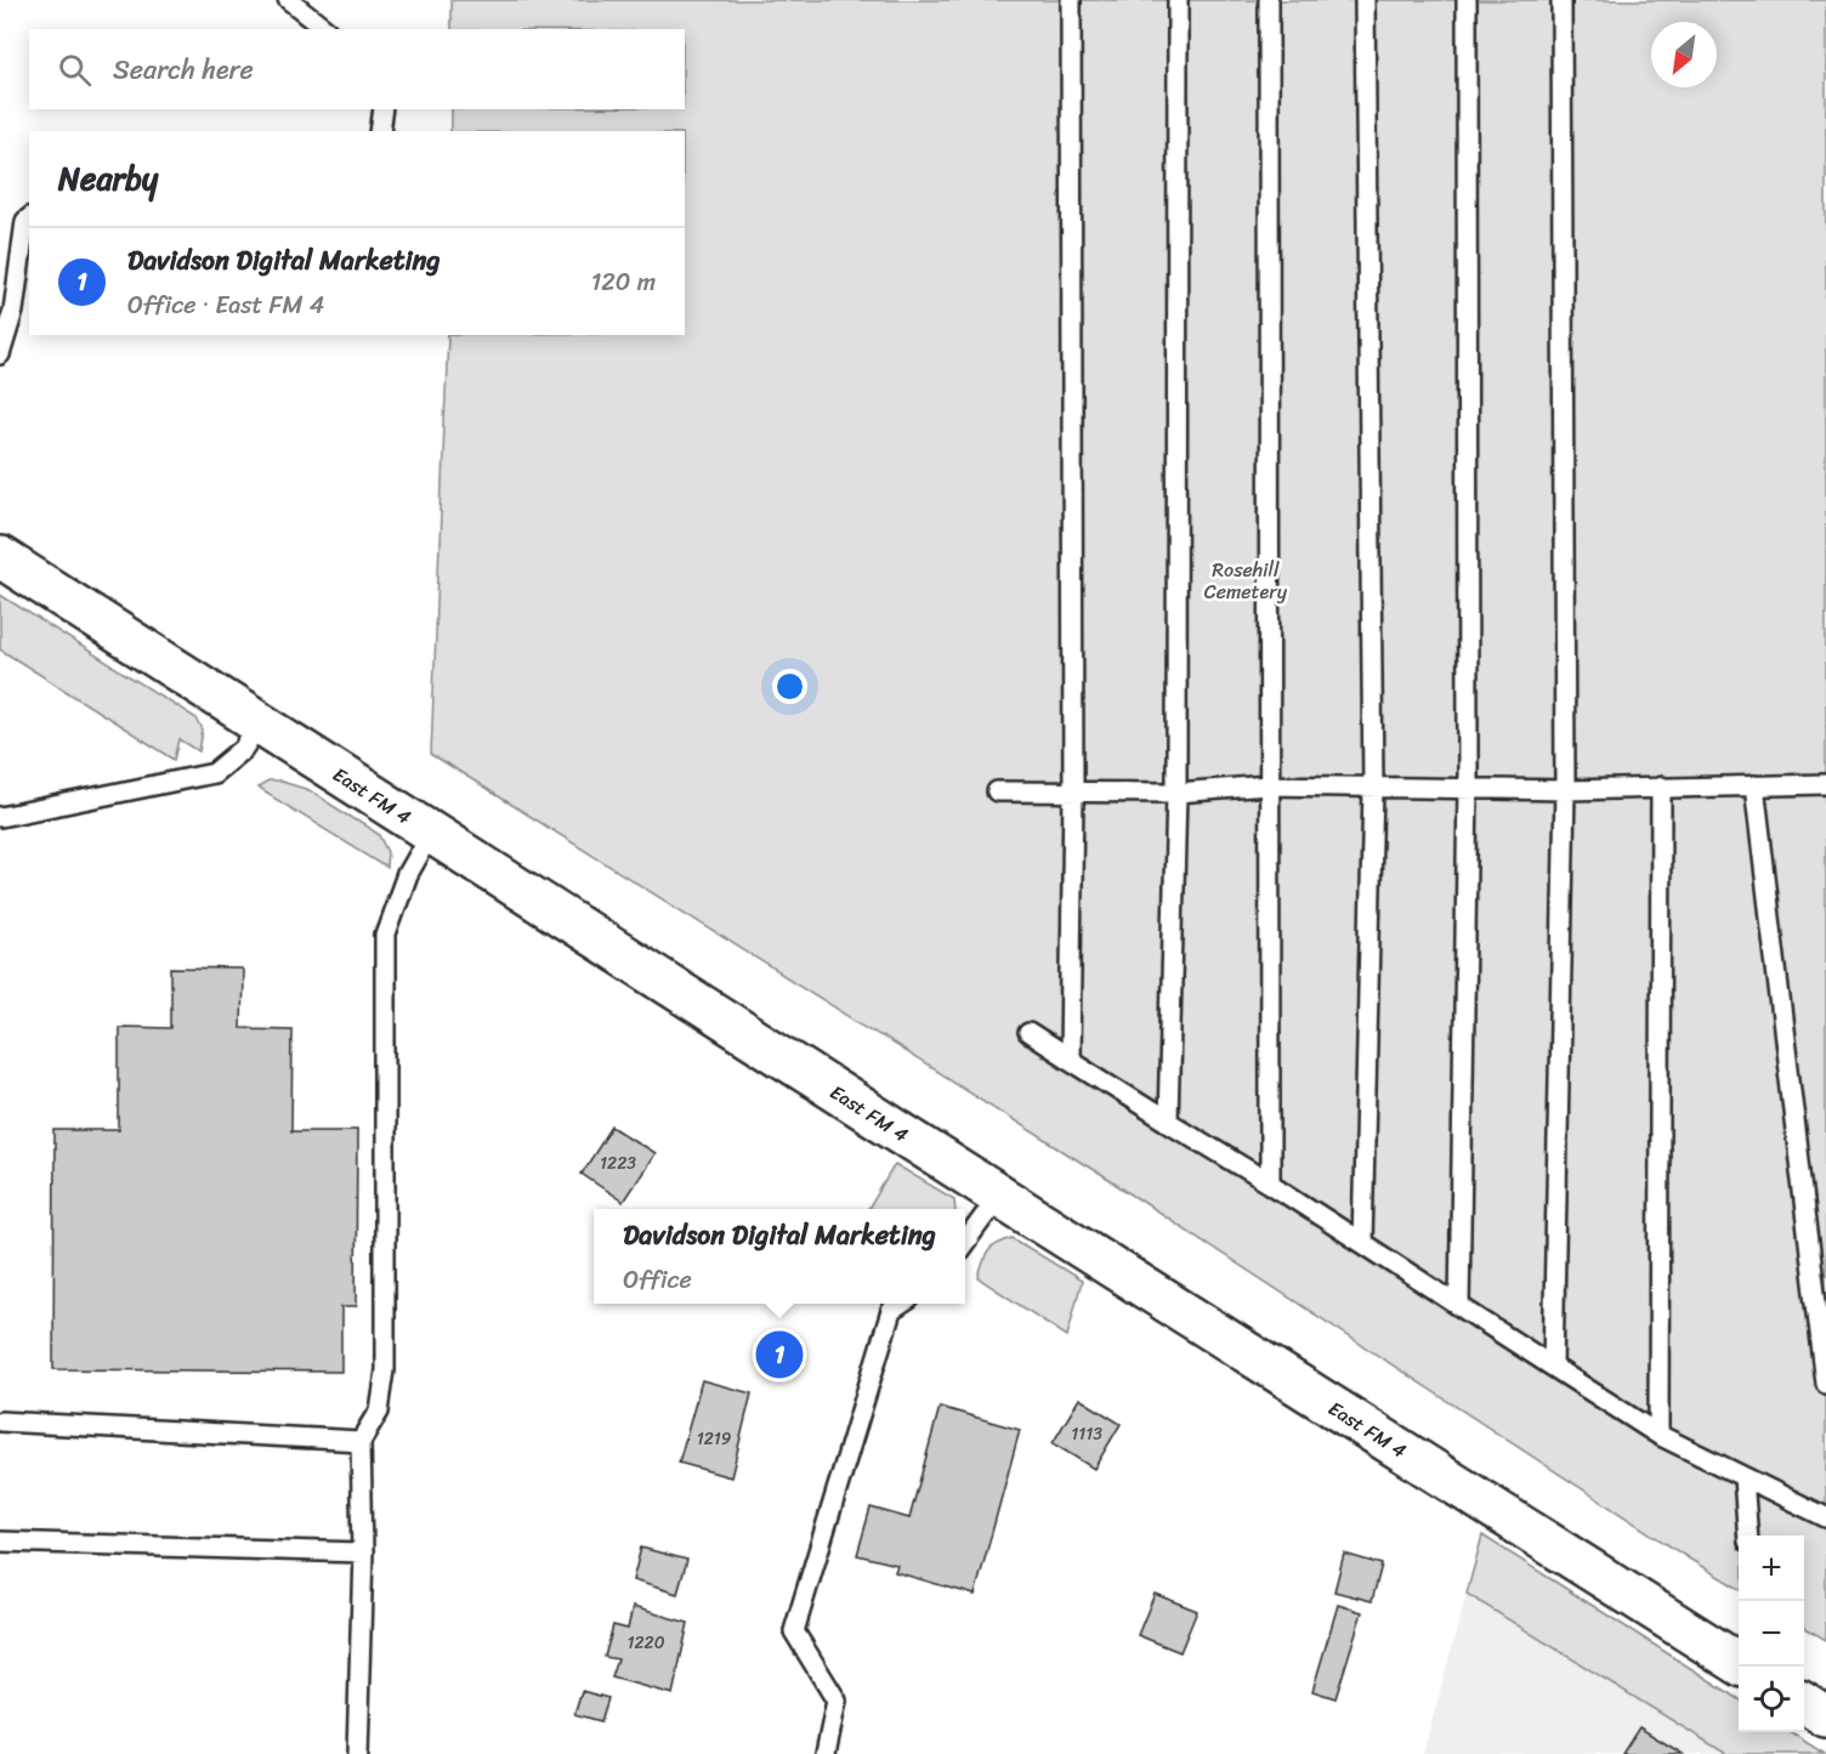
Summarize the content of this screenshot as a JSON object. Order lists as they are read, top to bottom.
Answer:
{
  "streets": {
    "main road": ["East FM 4"]
  },
  "parks": ["Rosehill Cemetery"],
  "house_numbers": [
    "1223",
    "1113",
    "1219",
    "1220"
  ],
  "north": "bottom left",
  "page": {
    "search": "Search here",
    "heading": "Nearby",
    "list": [
      {
        "mark": "1",
        "name": "Davidson Digital Marketing",
        "note": "Office · East FM 4",
        "value": "120 m"
      }
    ],
    "popup": ["Davidson Digital Marketing", "Office"],
    "pins": "1",
    "map_buttons": ["+", "−"]
  }
}
